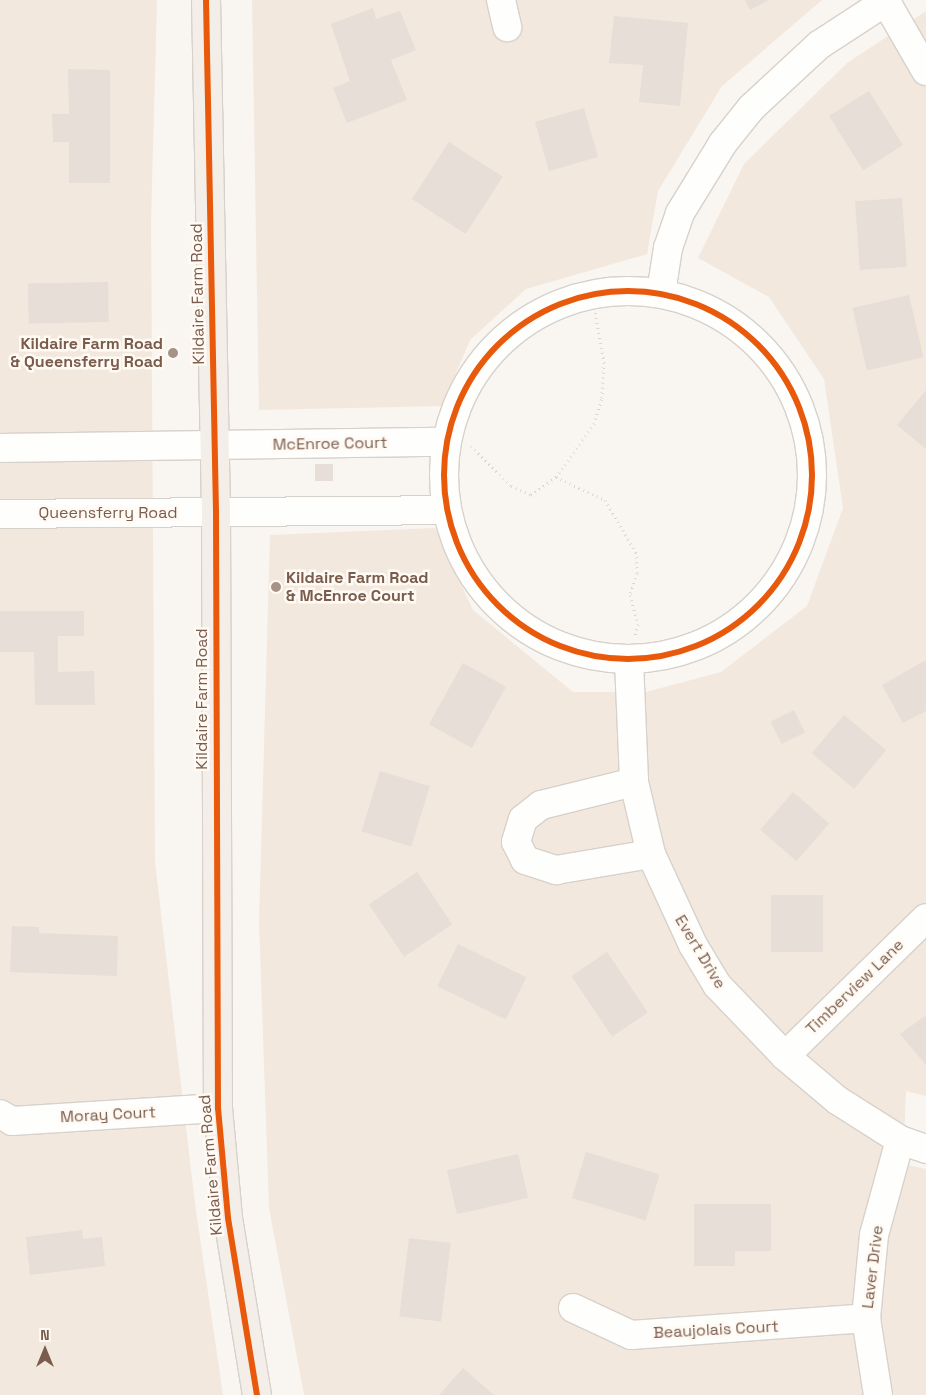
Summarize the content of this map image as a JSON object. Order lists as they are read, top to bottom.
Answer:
{
  "streets": {
    "main road": ["Kildaire Farm Road"],
    "street": [
      "McEnroe Court",
      "Queensferry Road",
      "Evert Drive",
      "Timberview Lane",
      "Moray Court",
      "Laver Drive",
      "Beaujolais Court"
    ]
  },
  "crossings": [
    ["Kildaire Farm Road", "McEnroe Court"],
    ["Kildaire Farm Road", "Queensferry Road"],
    ["Kildaire Farm Road", "Moray Court"],
    ["Evert Drive", "Timberview Lane"],
    ["Evert Drive", "Laver Drive"],
    ["Laver Drive", "Beaujolais Court"]
  ],
  "places": ["Kildaire Farm Road & Queensferry Road", "Kildaire Farm Road & McEnroe Court"],
  "north": "top"
}
